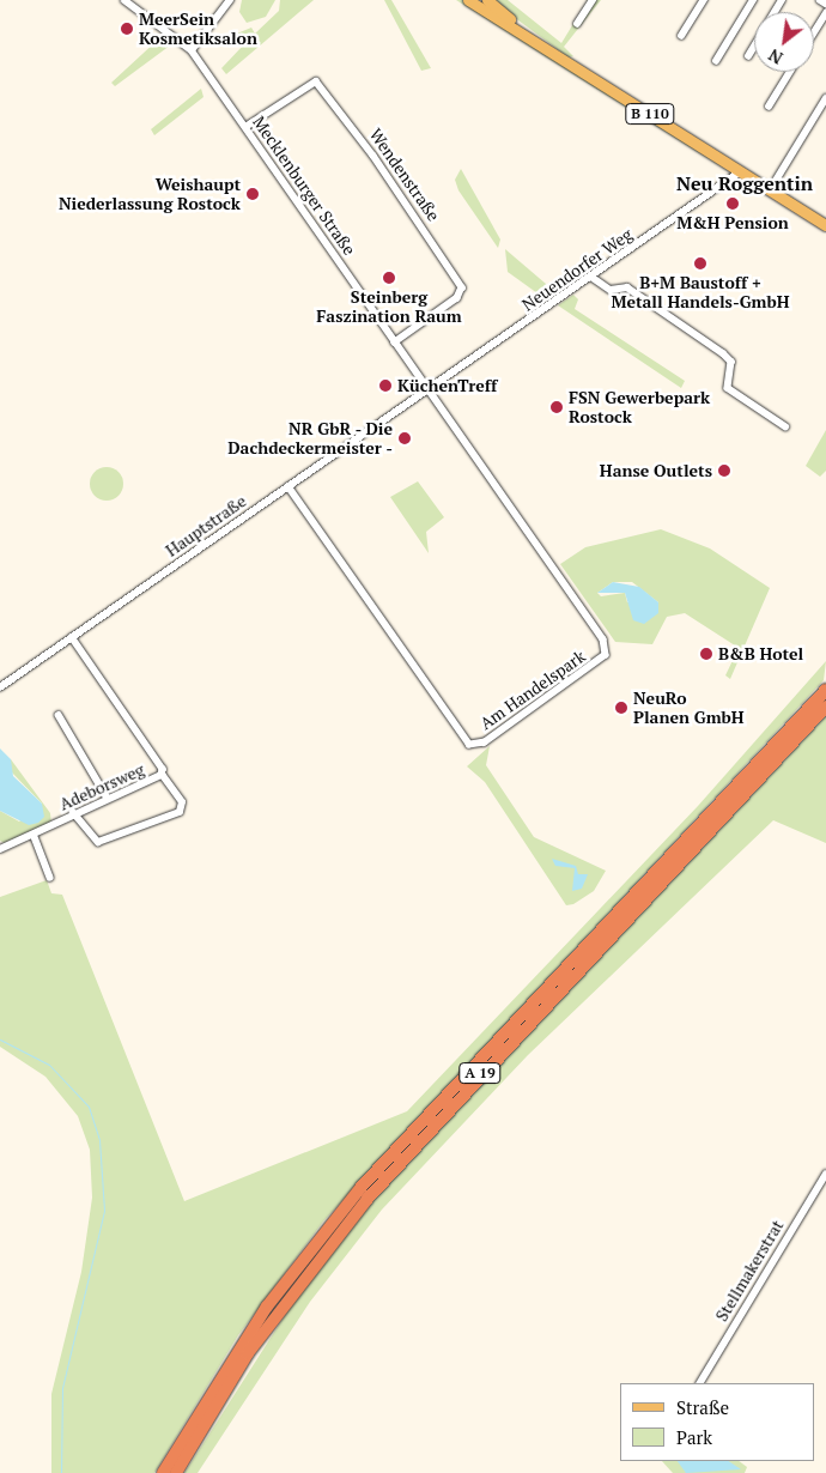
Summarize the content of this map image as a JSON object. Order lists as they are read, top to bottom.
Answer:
{
  "streets": {
    "highway": ["A 19"],
    "main road": ["B 110"],
    "street": [
      "Wendenstraße",
      "Mecklenburger Straße",
      "Neuendorfer Weg",
      "Hauptstraße",
      "Am Handelspark",
      "Adeborsweg",
      "Stellmakerstrat"
    ]
  },
  "crossings": [
    ["B 110", "Neuendorfer Weg"],
    ["Wendenstraße", "Mecklenburger Straße"],
    ["Mecklenburger Straße", "Neuendorfer Weg"],
    ["Mecklenburger Straße", "Hauptstraße"],
    ["Mecklenburger Straße", "Am Handelspark"],
    ["Neuendorfer Weg", "Hauptstraße"],
    ["Neuendorfer Weg", "Am Handelspark"],
    ["Hauptstraße", "Am Handelspark"],
    ["Hauptstraße", "Adeborsweg"]
  ],
  "districts": ["Neu Roggentin"],
  "places": [
    "MeerSein Kosmetiksalon",
    "Weishaupt Niederlassung Rostock",
    "M&H Pension",
    "B+M Baustoff + Metall Handels-GmbH",
    "Steinberg Faszination Raum",
    "KüchenTreff",
    "FSN Gewerbepark Rostock",
    "NR GbR - Die Dachdeckermeister -",
    "Hanse Outlets",
    "B&B Hotel",
    "NeuRo Planen GmbH"
  ],
  "legend": ["Straße", "Park"],
  "north": "bottom left"
}
